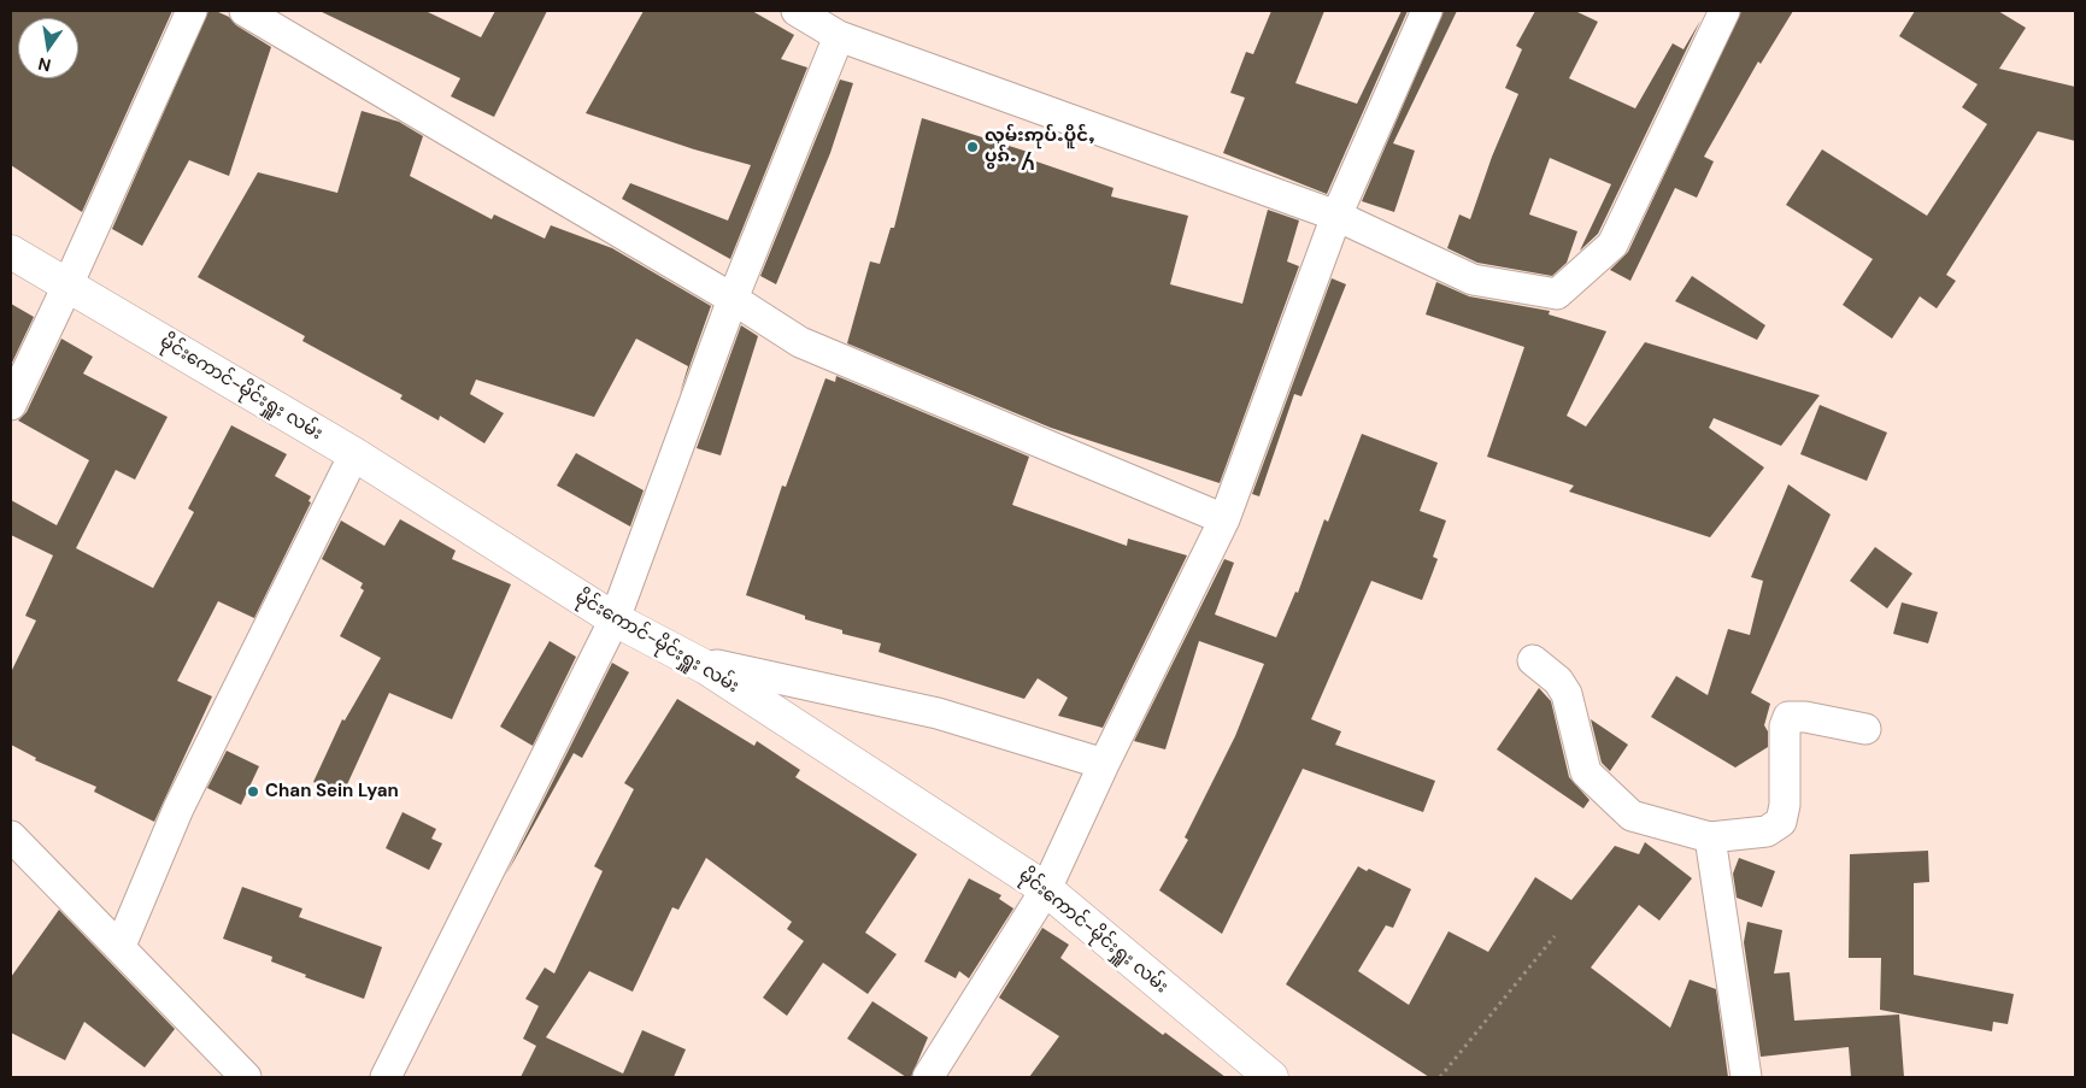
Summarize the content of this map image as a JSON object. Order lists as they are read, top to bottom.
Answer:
{
  "streets": {
    "main road": ["မိုင်းကောင်-မိုင်းရှူး လမ်း"]
  },
  "places": ["လုမ်းဢုပ်ႉပိူင်ႇ ပွၵ်ႉ ႓", "Chan Sein Lyan"],
  "north": "bottom"
}
